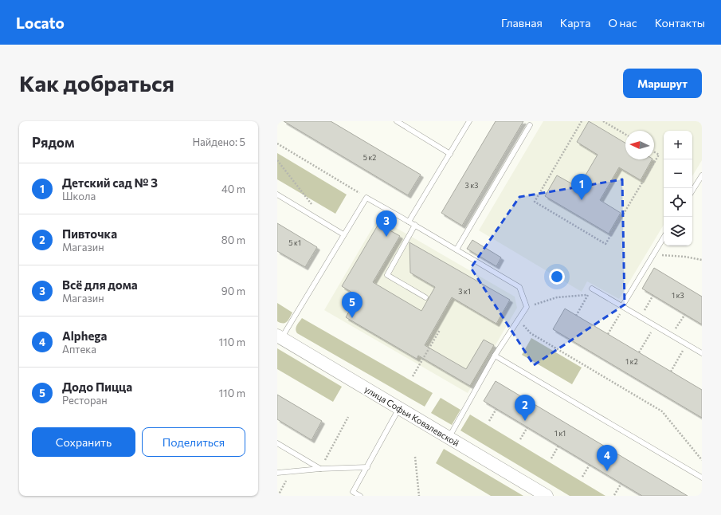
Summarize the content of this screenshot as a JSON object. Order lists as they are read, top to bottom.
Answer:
{
  "streets": {
    "street": ["улица Софьи Ковалевской"]
  },
  "house_numbers": [
    "5 к2",
    "3 к3",
    "5 к1",
    "3 к1",
    "1 к3",
    "1 к2",
    "1 к1"
  ],
  "north": "left",
  "page": {
    "header": "Locato",
    "nav": [
      "Главная",
      "Карта",
      "О нас",
      "Контакты"
    ],
    "buttons": [
      "Маршрут",
      ["Сохранить", "Поделиться"]
    ],
    "title": "Как добраться",
    "heading": ["Рядом", "Найдено: 5"],
    "map_buttons": ["+", "−"],
    "list": [
      {
        "mark": "1",
        "name": "Детский сад № 3",
        "note": "Школа",
        "value": "40 m"
      },
      {
        "mark": "2",
        "name": "Пивточка",
        "note": "Магазин",
        "value": "80 m"
      },
      {
        "mark": "3",
        "name": "Всё для дома",
        "note": "Магазин",
        "value": "90 m"
      },
      {
        "mark": "4",
        "name": "Alphega",
        "note": "Аптека",
        "value": "110 m"
      },
      {
        "mark": "5",
        "name": "Додо Пицца",
        "note": "Ресторан",
        "value": "110 m"
      }
    ],
    "pins": [
      "1",
      "3",
      "5",
      "2",
      "4"
    ]
  }
}
